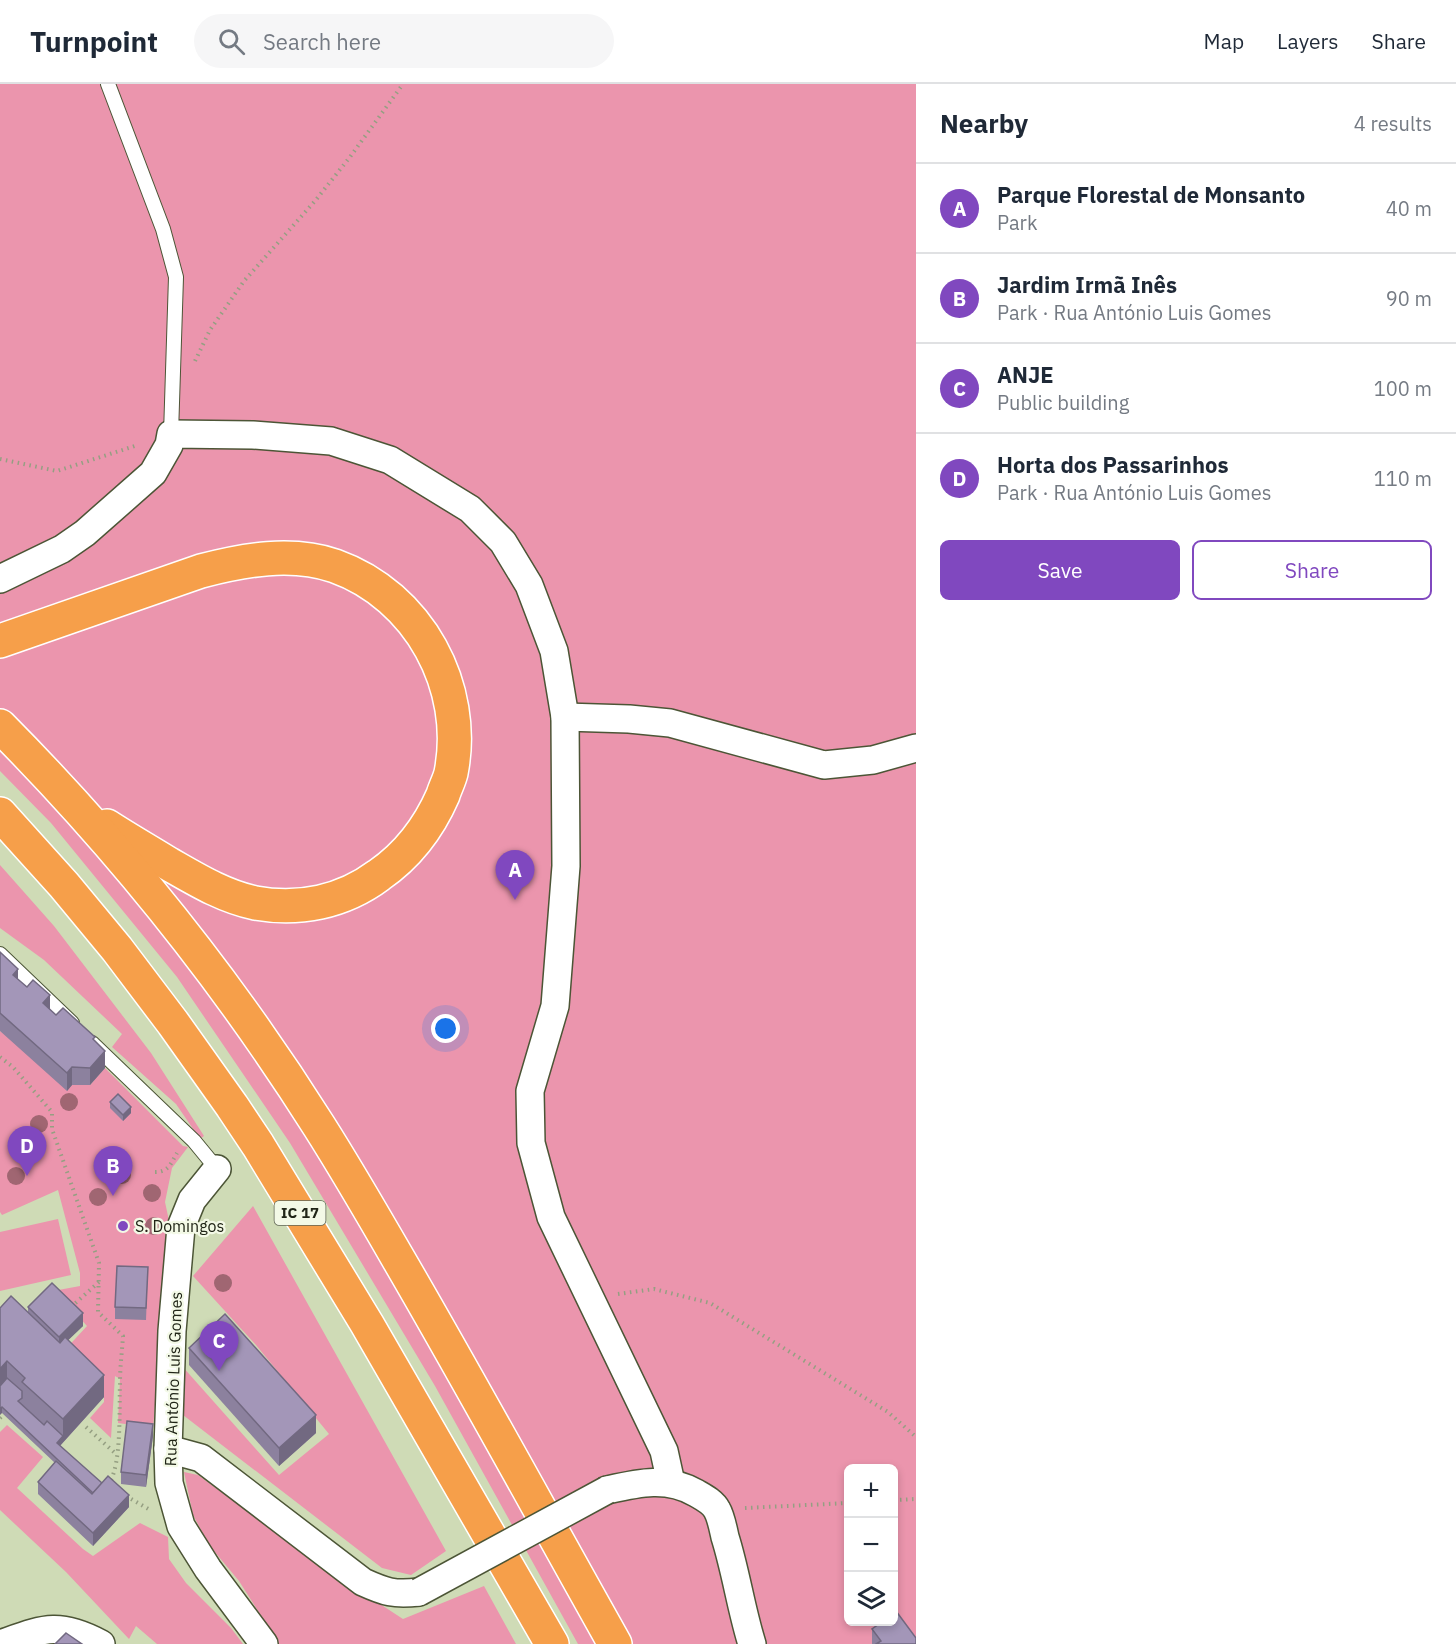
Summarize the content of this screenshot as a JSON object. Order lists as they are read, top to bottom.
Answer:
{
  "streets": {
    "highway": ["IC 17"],
    "street": ["Rua António Luis Gomes"]
  },
  "places": ["S. Domingos"],
  "page": {
    "header": "Turnpoint",
    "search": "Search here",
    "nav": ["Map", "Layers", "Share"],
    "heading": ["Nearby", "4 results"],
    "list": [
      {
        "mark": "A",
        "name": "Parque Florestal de Monsanto",
        "note": "Park",
        "value": "40 m"
      },
      {
        "mark": "B",
        "name": "Jardim Irmã Inês",
        "note": "Park · Rua António Luis Gomes",
        "value": "90 m"
      },
      {
        "mark": "C",
        "name": "ANJE",
        "note": "Public building",
        "value": "100 m"
      },
      {
        "mark": "D",
        "name": "Horta dos Passarinhos",
        "note": "Park · Rua António Luis Gomes",
        "value": "110 m"
      }
    ],
    "buttons": ["Save", "Share"],
    "pins": [
      "A",
      "D",
      "B",
      "C"
    ],
    "map_buttons": ["+", "−"]
  }
}
